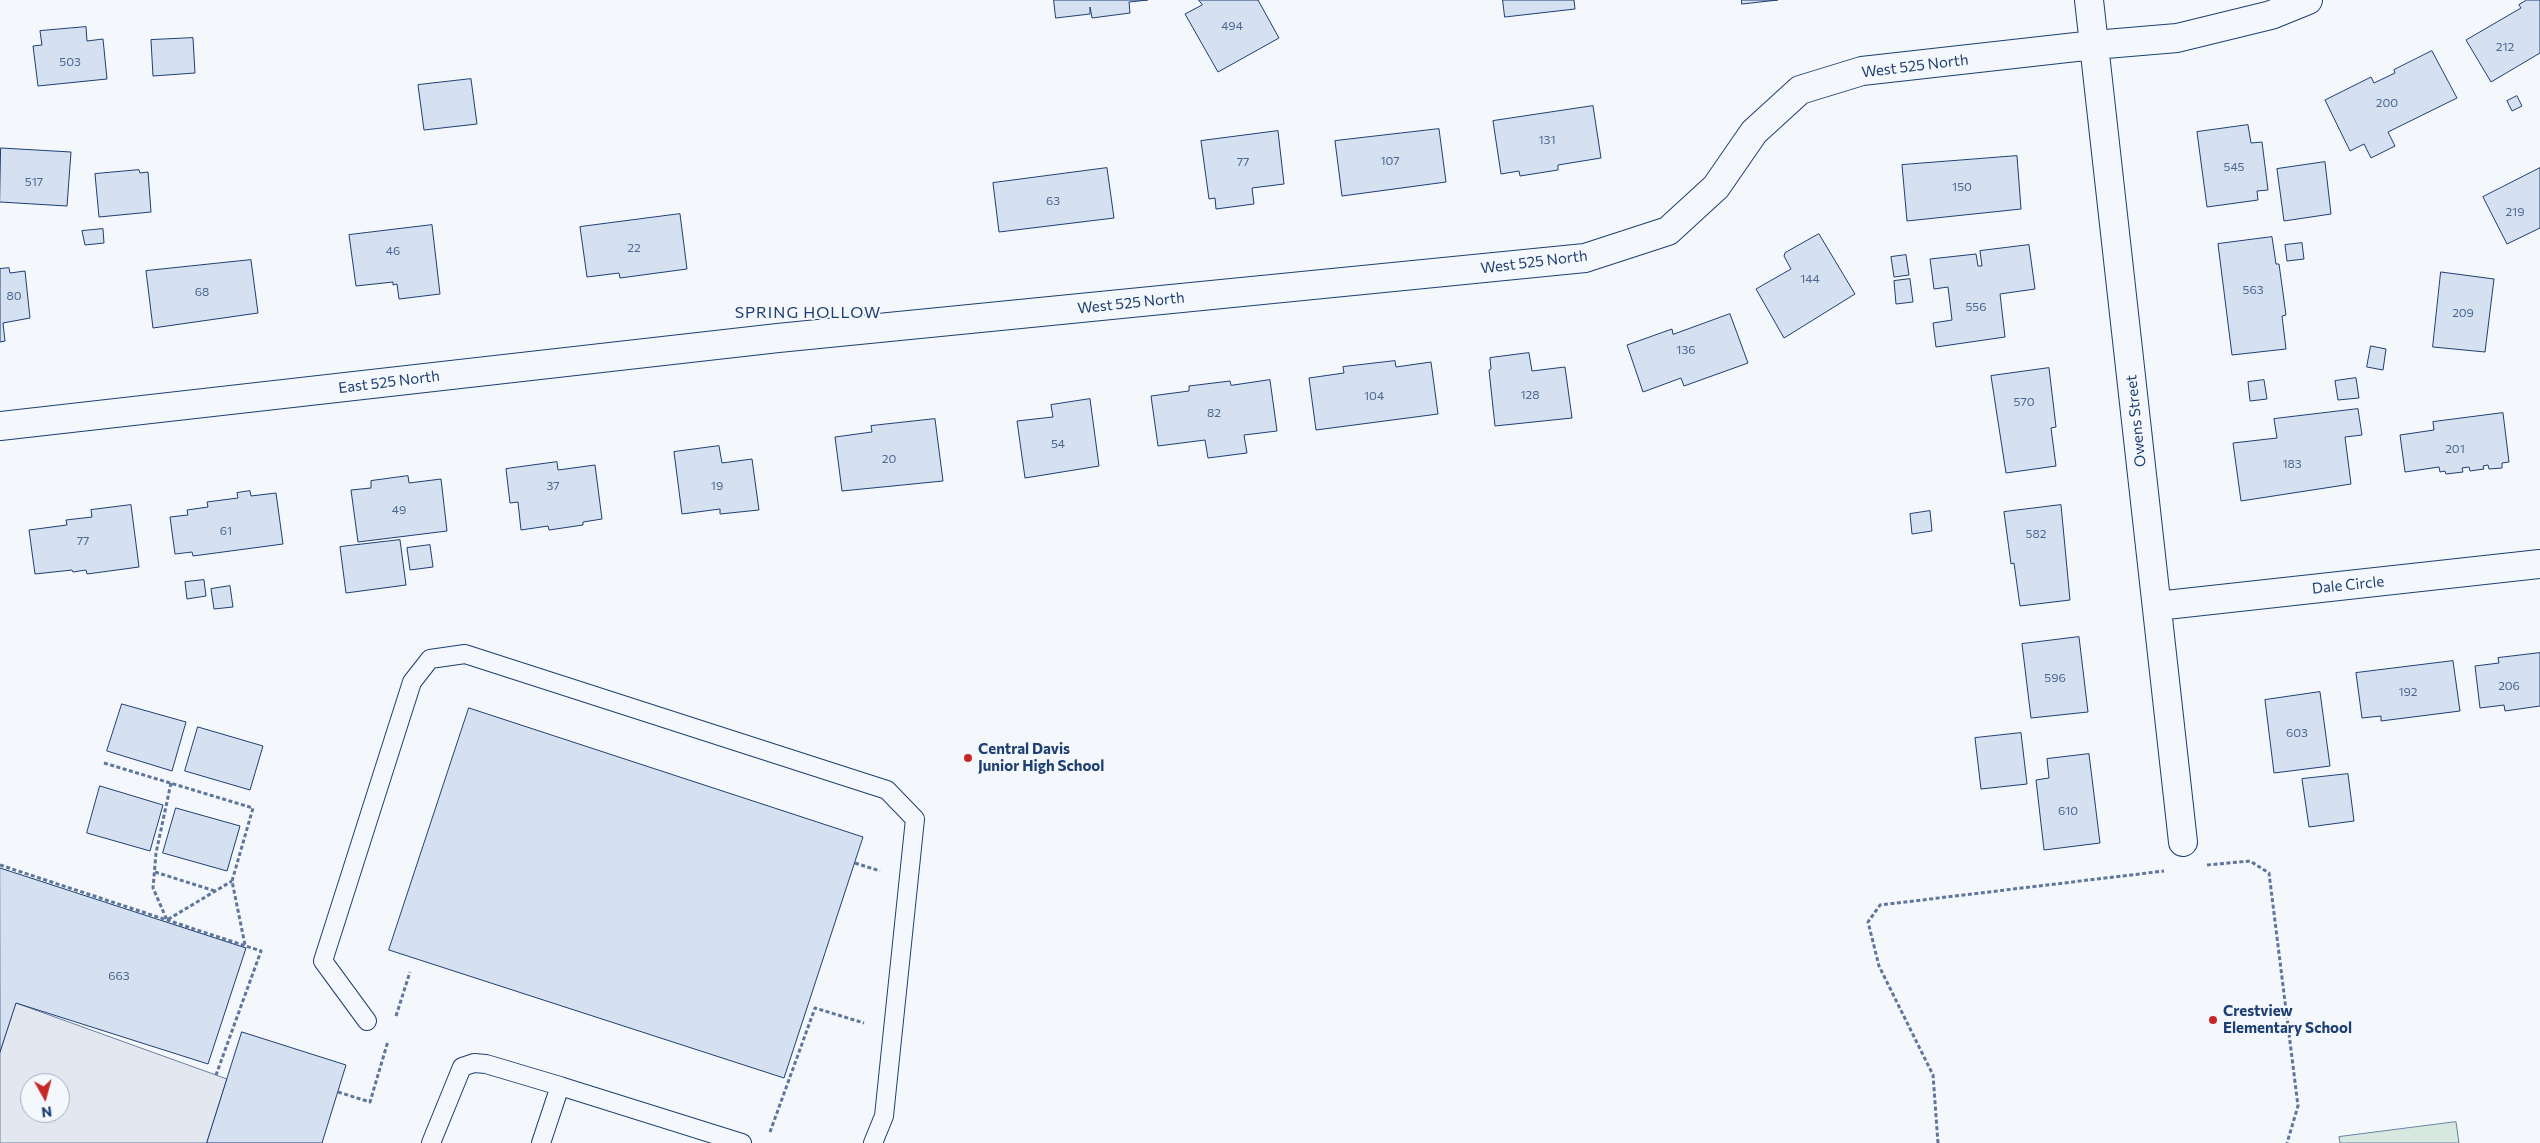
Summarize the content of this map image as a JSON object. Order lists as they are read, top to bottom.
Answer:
{
  "streets": {
    "street": [
      "West 525 North",
      "East 525 North",
      "Owens Street",
      "Dale Circle"
    ]
  },
  "crossings": [
    ["West 525 North", "East 525 North"],
    ["West 525 North", "Owens Street"],
    ["Owens Street", "Dale Circle"]
  ],
  "districts": ["SPRING HOLLOW"],
  "places": ["Central Davis Junior High School", "Crestview Elementary School"],
  "house_numbers": [
    "494",
    "212",
    "503",
    "200",
    "131",
    "107",
    "77",
    "545",
    "517",
    "150",
    "63",
    "219",
    "22",
    "46",
    "144",
    "563",
    "68",
    "80",
    "556",
    "209",
    "136",
    "128",
    "104",
    "570",
    "82",
    "54",
    "201",
    "20",
    "183",
    "37",
    "19",
    "49",
    "61",
    "582",
    "77",
    "596",
    "206",
    "192",
    "603",
    "610",
    "663"
  ],
  "north": "bottom"
}
